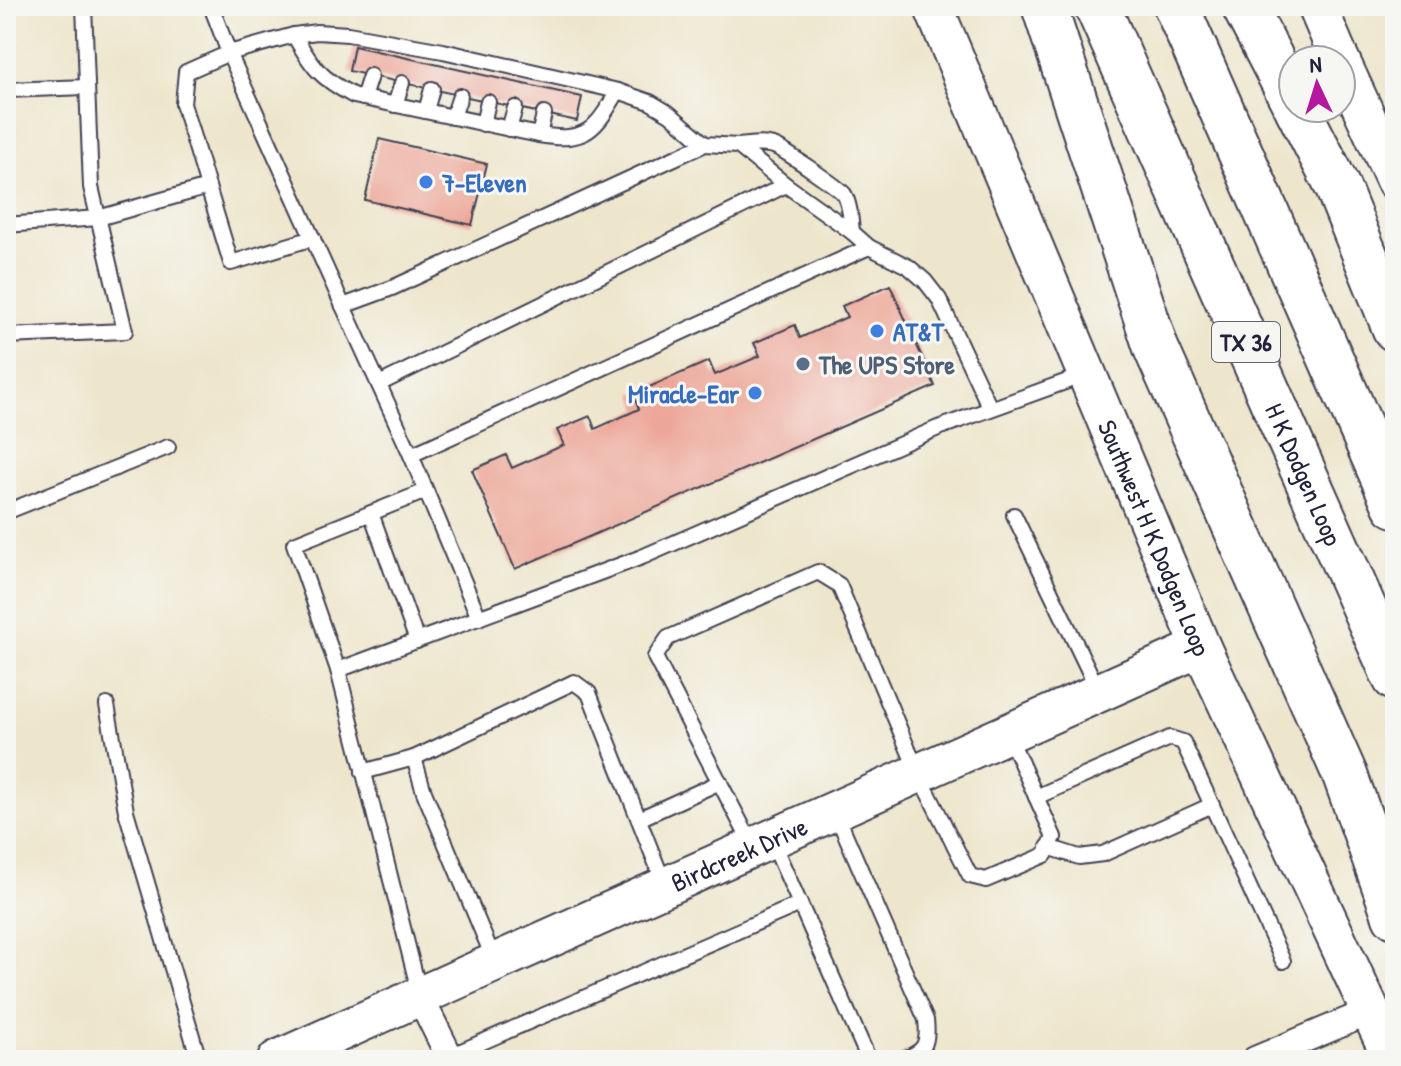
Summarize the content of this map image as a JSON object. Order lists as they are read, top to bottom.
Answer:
{
  "streets": {
    "highway": ["TX 36", "H K Dodgen Loop"],
    "main road": ["Southwest H K Dodgen Loop", "Birdcreek Drive"]
  },
  "crossings": [
    ["Southwest H K Dodgen Loop", "Birdcreek Drive"]
  ],
  "places": [
    "7-Eleven",
    "AT&T",
    "The UPS Store",
    "Miracle-Ear"
  ],
  "north": "top"
}
